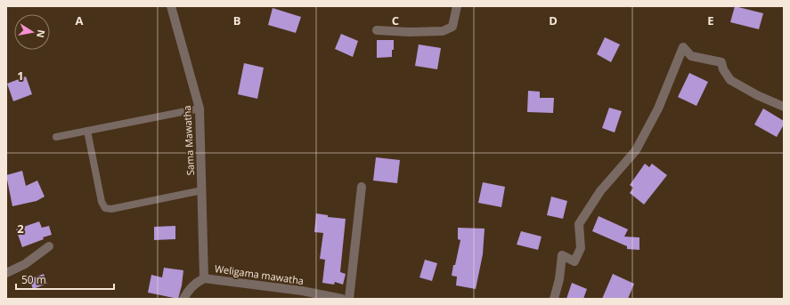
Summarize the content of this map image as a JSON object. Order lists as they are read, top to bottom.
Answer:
{
  "streets": {
    "street": ["Sama Mawatha", "Weligama mawatha"]
  },
  "crossings": [
    ["Sama Mawatha", "Weligama mawatha"]
  ],
  "scale_bar": "50 m",
  "north": "right",
  "grid": {
    "columns": [
      "A",
      "B",
      "C",
      "D",
      "E"
    ],
    "rows": ["1", "2"]
  }
}
